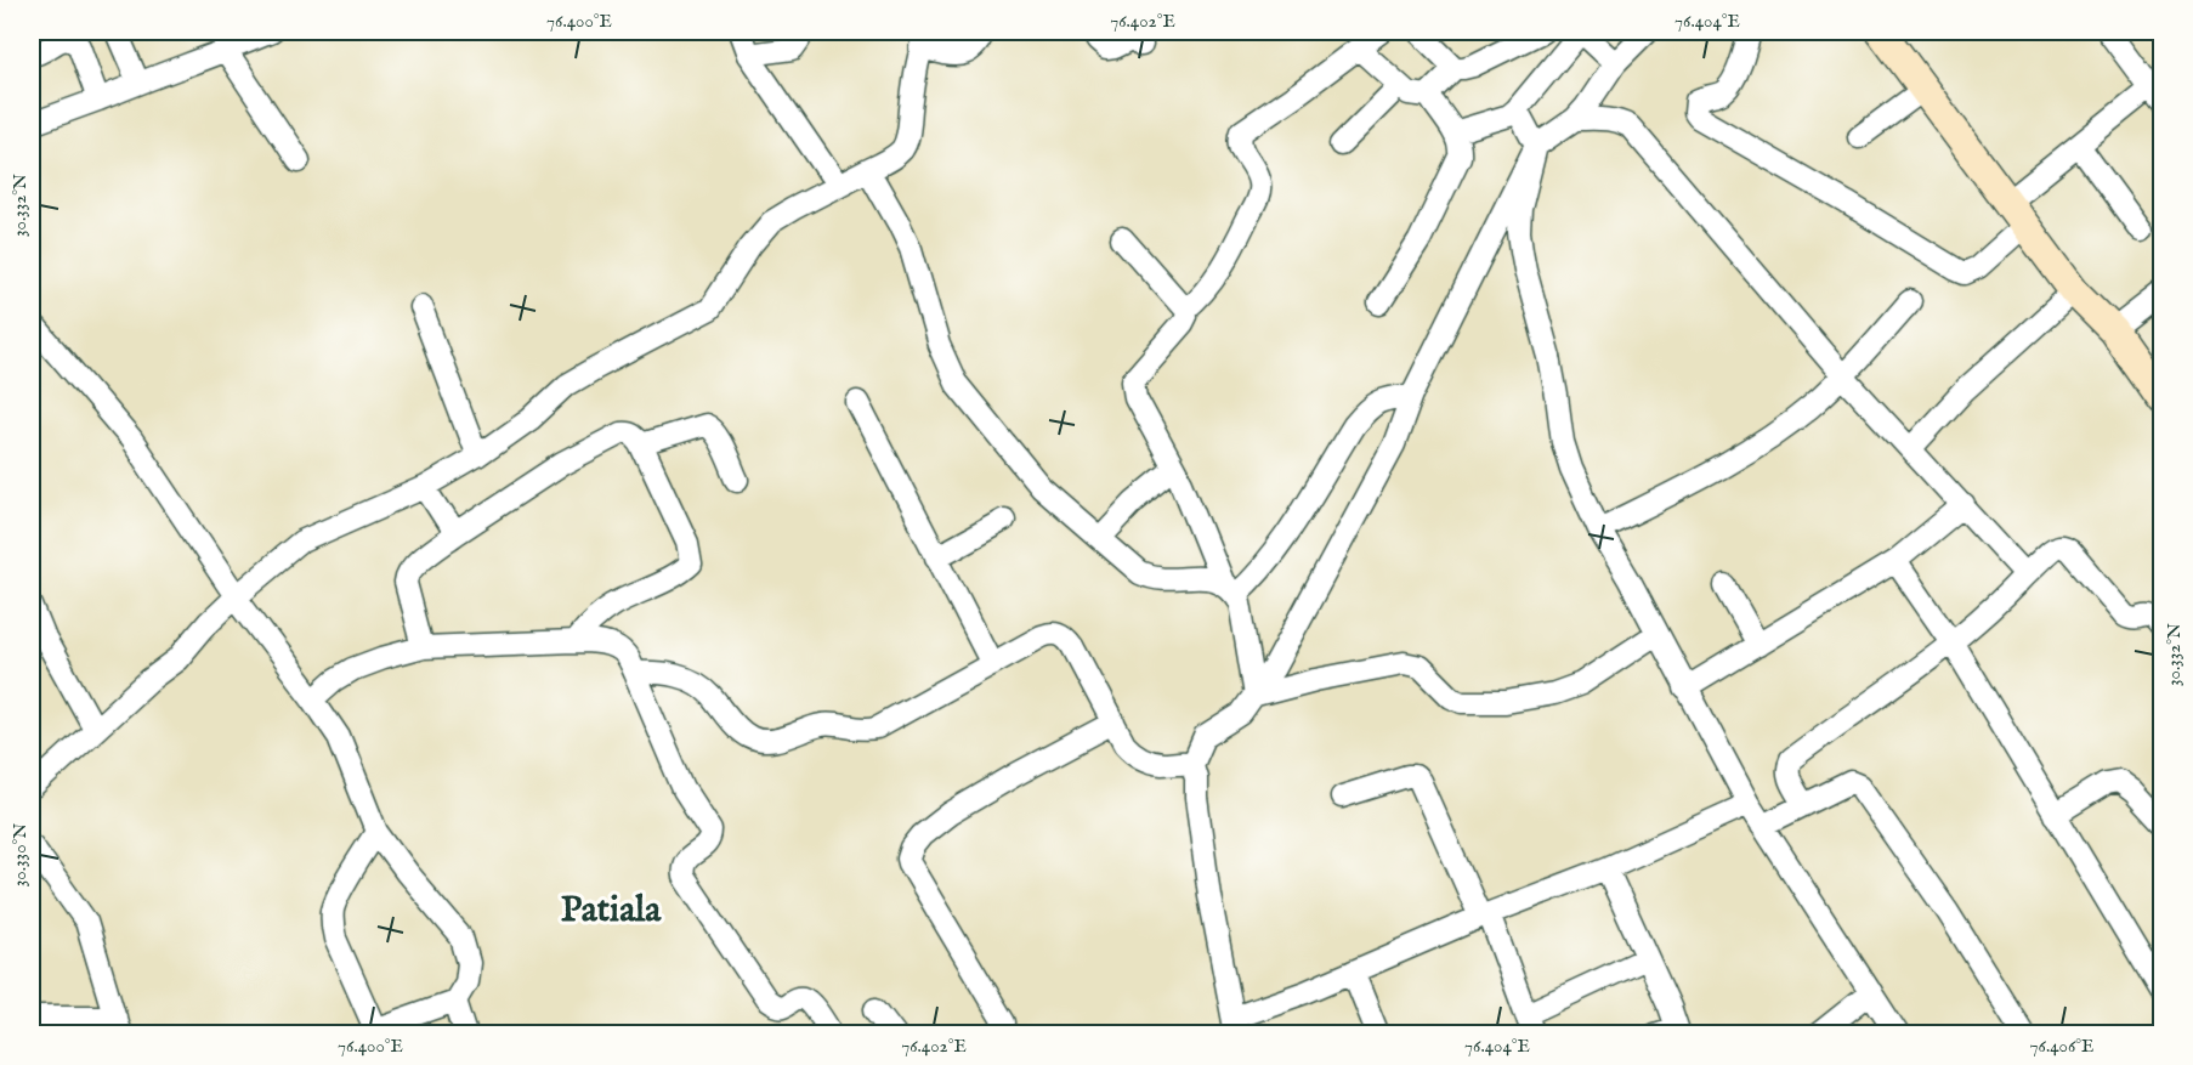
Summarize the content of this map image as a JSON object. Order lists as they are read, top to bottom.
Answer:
{
  "districts": ["Patiala"],
  "coordinates": [
    "76.400°E",
    "76.402°E",
    "76.404°E",
    "30.332°N",
    "30.330°N",
    "76.406°E"
  ]
}
